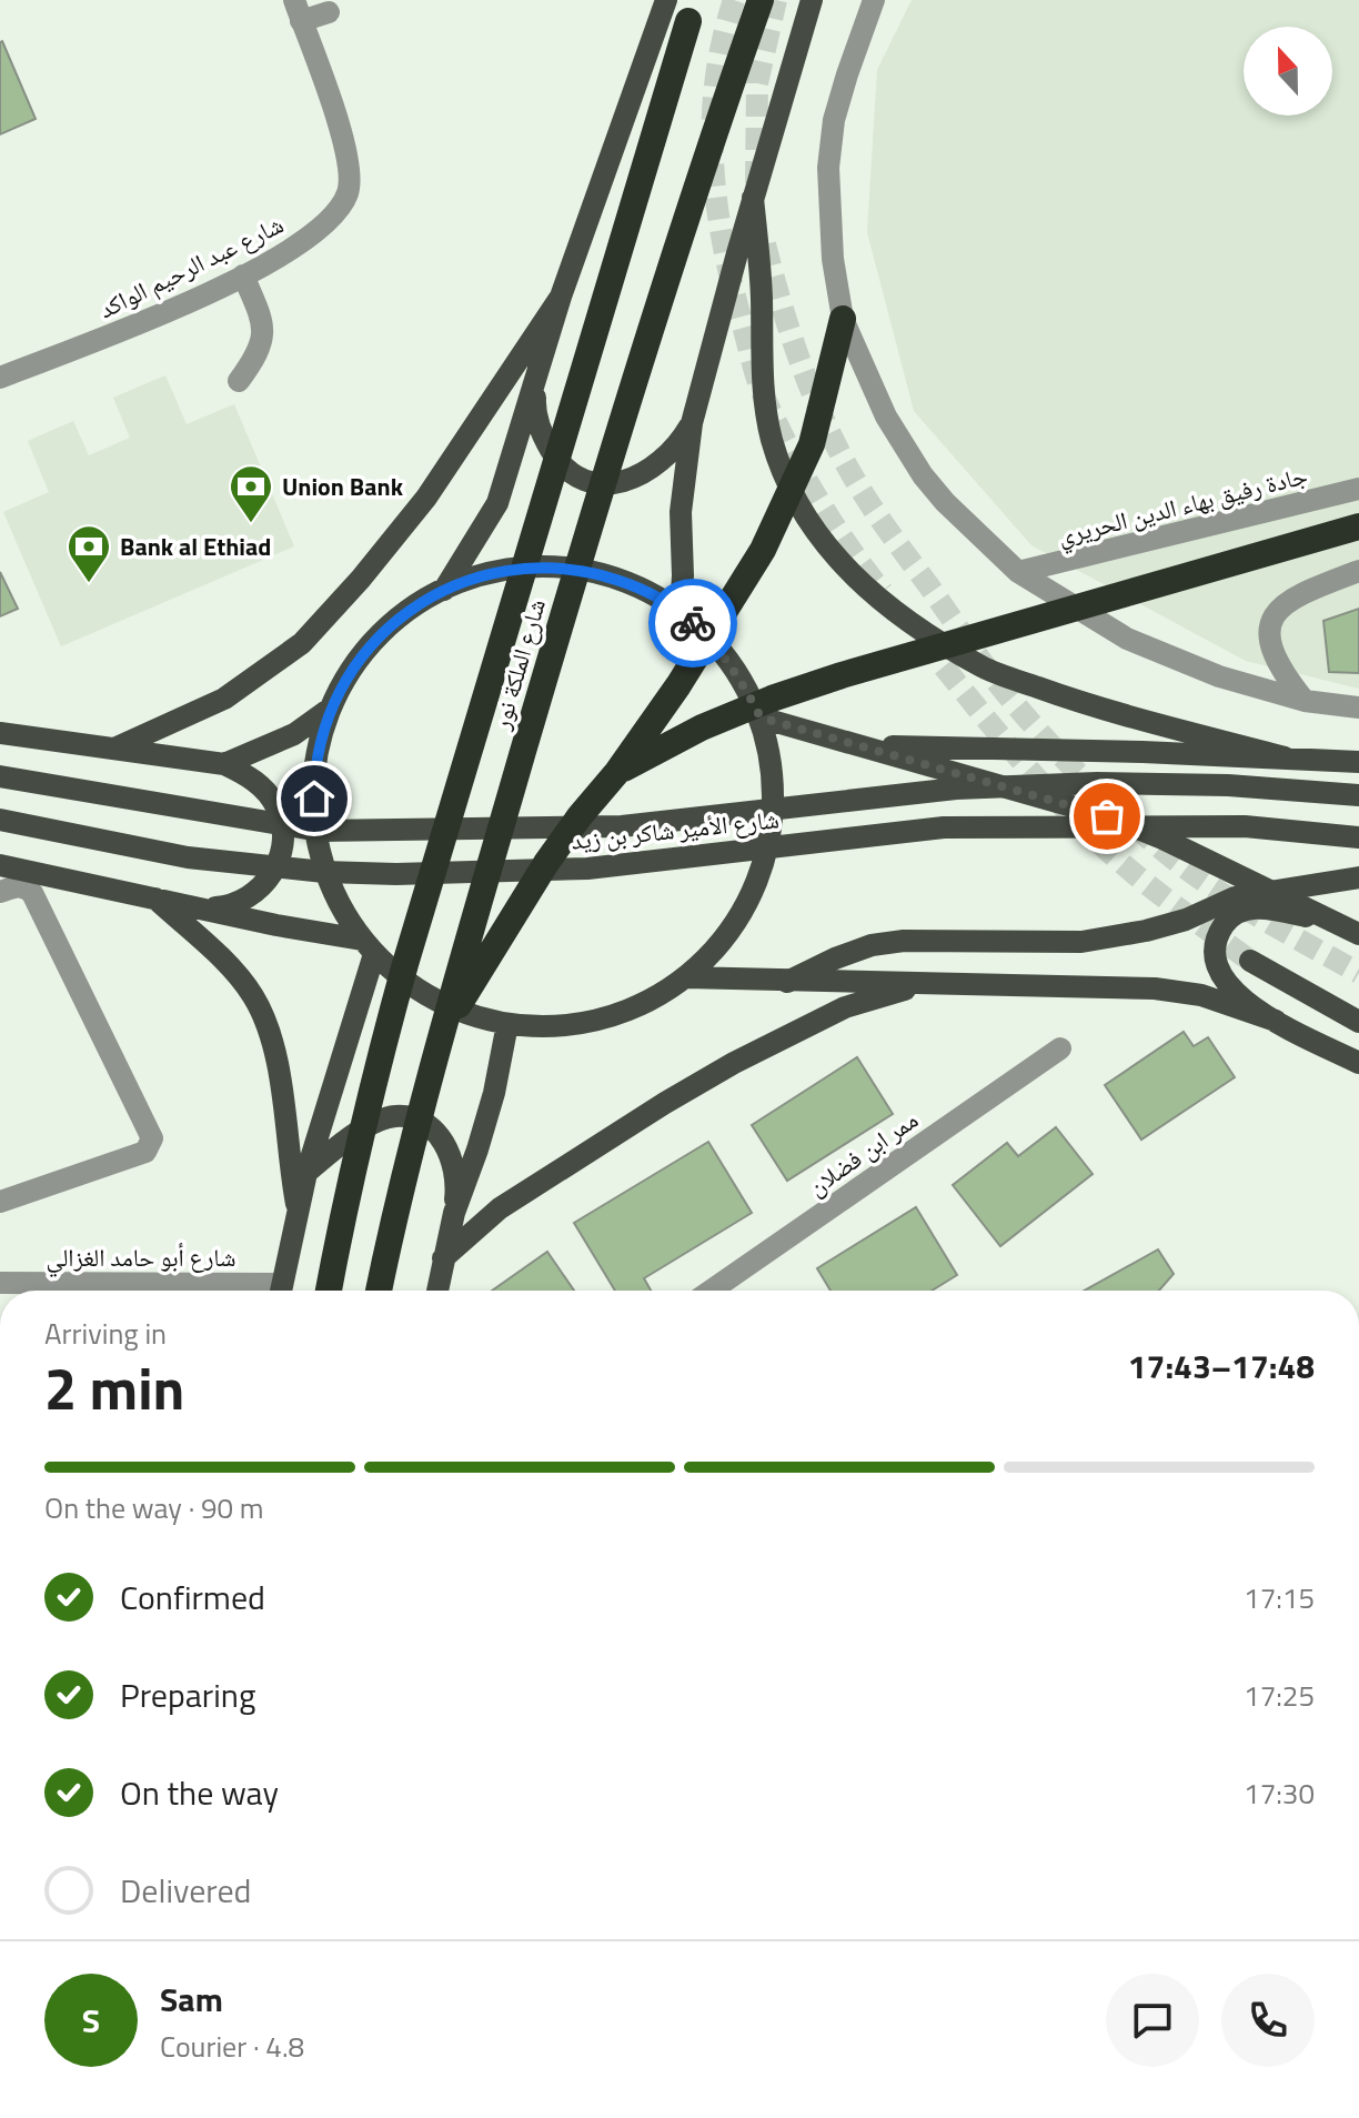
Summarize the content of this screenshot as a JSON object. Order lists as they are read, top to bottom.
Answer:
{
  "streets": {
    "highway": ["شارع الملكة نور"],
    "main road": ["شارع الأمير شاكر بن زيد"],
    "street": [
      "شارع عبد الرحيم الواكد",
      "جادة رفيق بهاء الدين الحريري",
      "ممر ابن فضلان",
      "شارع أبو حامد الغزالي"
    ]
  },
  "places": {
    "bank": ["Union Bank", "Bank al Ethiad"]
  },
  "north": "top",
  "page": {
    "heading": ["2 min", "Arriving in", "17:43–17:48"],
    "panel": ["Sam", "Courier · 4.8"],
    "bar": "On the way · 90 m",
    "list": [
      ["Confirmed", "17:15"],
      ["Preparing", "17:25"],
      ["On the way", "17:30"],
      "Delivered"
    ],
    "round": "S"
  }
}
